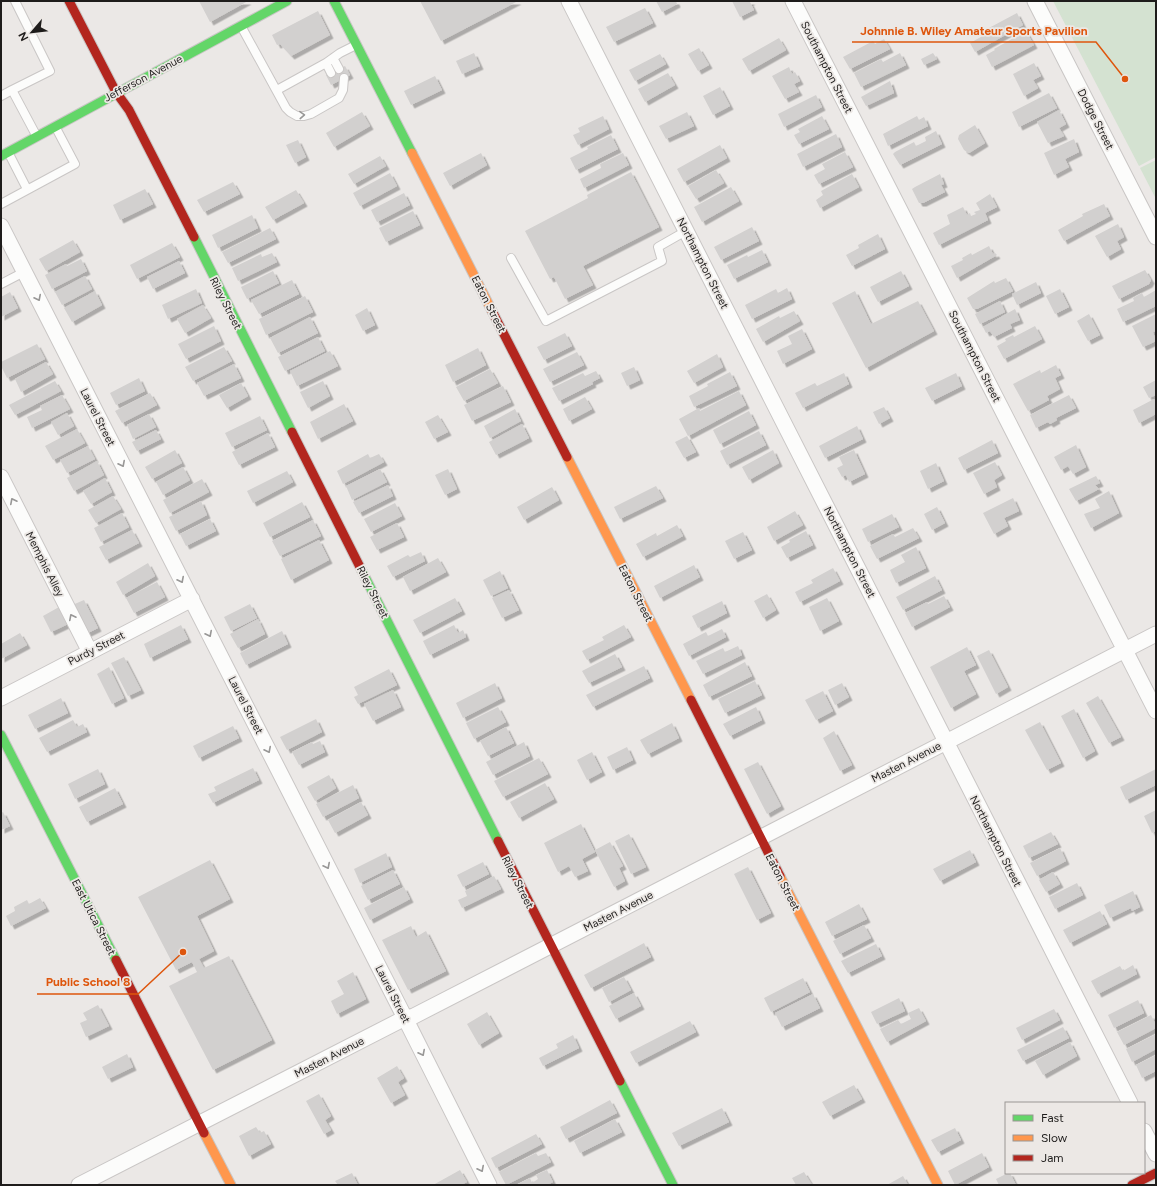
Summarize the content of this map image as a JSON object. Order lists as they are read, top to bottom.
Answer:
{
  "streets": {
    "street": [
      "Southampton Street",
      "Jefferson Avenue",
      "Dodge Street",
      "Northampton Street",
      "Riley Street",
      "Eaton Street",
      "Laurel Street",
      "Memphis Alley",
      "Purdy Street",
      "Masten Avenue",
      "East Utica Street"
    ]
  },
  "crossings": [
    ["Southampton Street", "Masten Avenue"],
    ["Jefferson Avenue", "Riley Street"],
    ["Northampton Street", "Masten Avenue"],
    ["Riley Street", "Masten Avenue"],
    ["Eaton Street", "Masten Avenue"],
    ["Laurel Street", "Purdy Street"],
    ["Laurel Street", "Masten Avenue"],
    ["Memphis Alley", "Purdy Street"],
    ["Masten Avenue", "East Utica Street"]
  ],
  "one_way": ["Laurel Street", "Memphis Alley"],
  "places": ["Johnnie B. Wiley Amateur Sports Pavilion", "Public School 8"],
  "legend": ["Fast", "Slow", "Jam"],
  "north": "bottom left"
}
